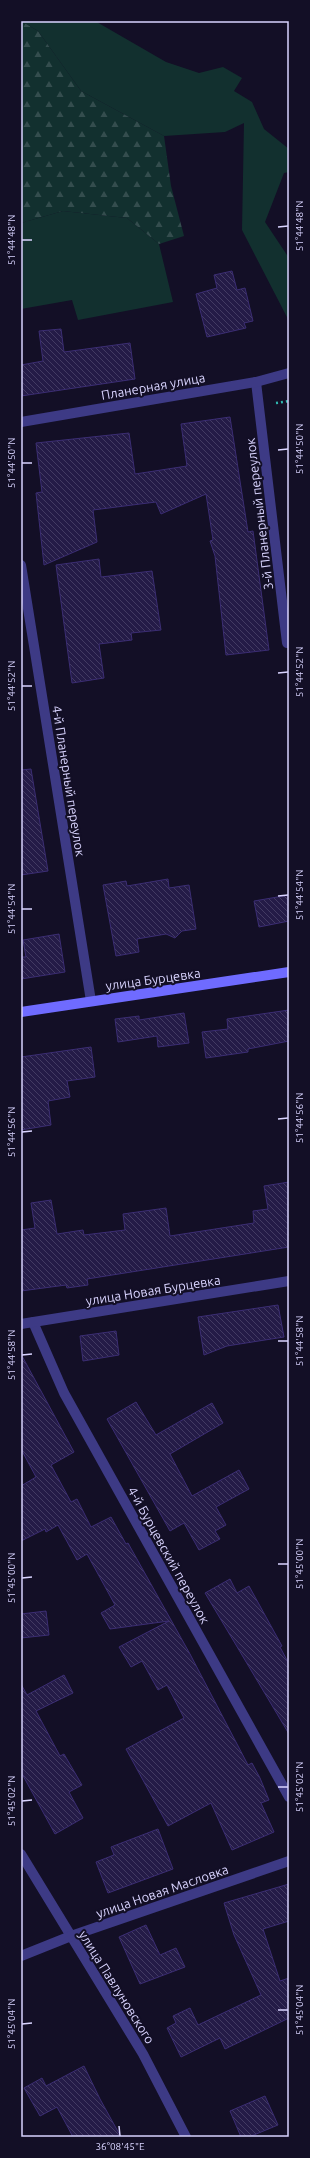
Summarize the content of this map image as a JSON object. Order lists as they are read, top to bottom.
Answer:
{
  "streets": {
    "street": [
      "Планерная улица",
      "3-й Планерный переулок",
      "4-й Планерный переулок",
      "улица Бурцевка",
      "улица Новая Бурцевка",
      "4-й Бурцевский переулок",
      "улица Новая Масловка",
      "улица Павлуновского"
    ]
  },
  "crossings": [
    ["Планерная улица", "3-й Планерный переулок"],
    ["4-й Планерный переулок", "улица Бурцевка"],
    ["улица Новая Бурцевка", "4-й Бурцевский переулок"],
    ["улица Новая Масловка", "улица Павлуновского"]
  ],
  "coordinates": [
    "51°44'48\"N",
    "51°44'50\"N",
    "51°44'52\"N",
    "51°44'54\"N",
    "51°44'56\"N",
    "51°44'58\"N",
    "51°45'00\"N",
    "51°45'02\"N",
    "51°45'04\"N",
    "36°08'45\"E"
  ]
}
